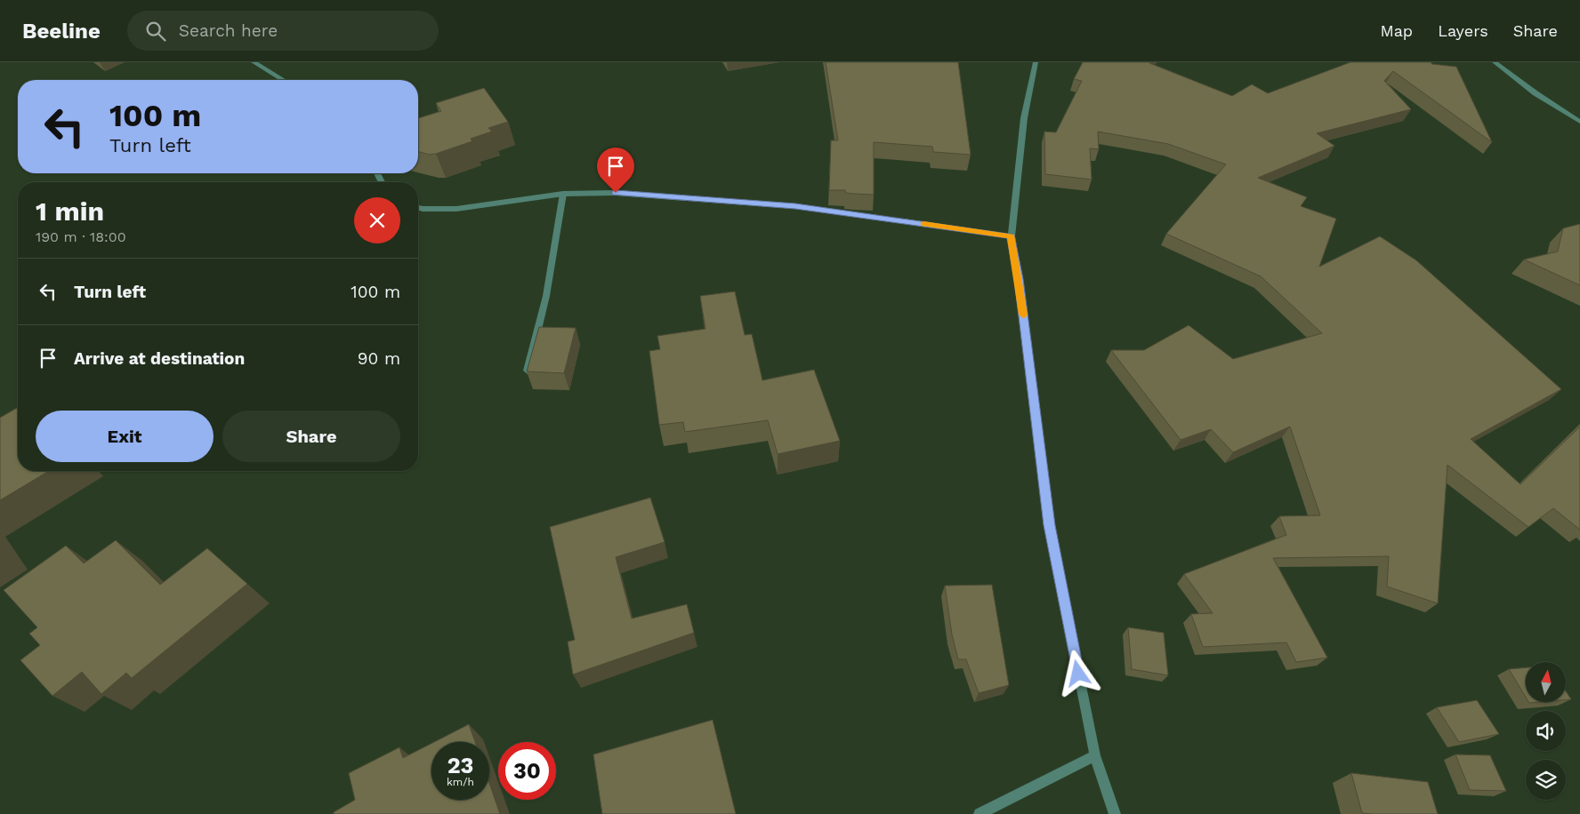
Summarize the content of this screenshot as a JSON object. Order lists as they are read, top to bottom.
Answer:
{
  "north": "top",
  "page": {
    "header": "Beeline",
    "search": "Search here",
    "nav": ["Map", "Layers", "Share"],
    "turn": ["100 m", "Turn left"],
    "heading": ["1 min", "190 m · 18:00"],
    "list": [
      {
        "name": "Turn left",
        "value": "100 m"
      },
      {
        "name": "Arrive at destination",
        "value": "90 m"
      }
    ],
    "buttons": ["Exit", "Share"],
    "speed": "23 km/h",
    "limit": "30"
  }
}
